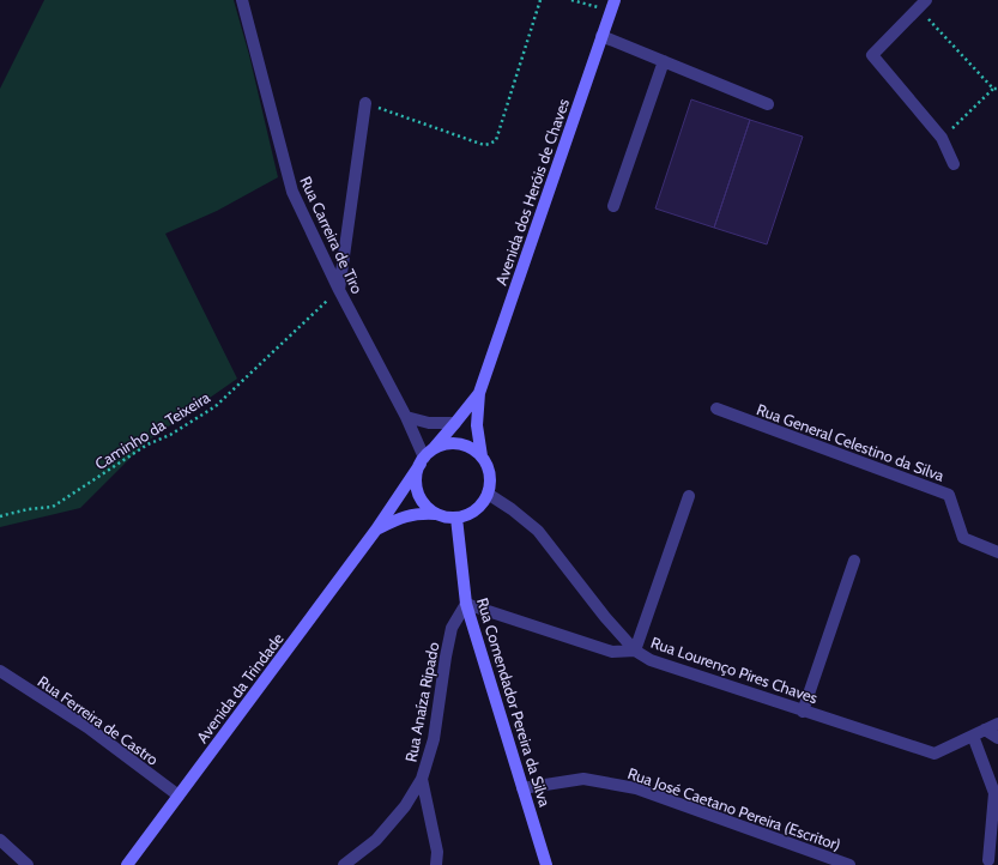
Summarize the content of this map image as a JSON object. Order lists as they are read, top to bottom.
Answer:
{
  "streets": {
    "main road": ["Avenida dos Heróis de Chaves", "Avenida da Trindade", "Rua Comendador Pereira da Silva"],
    "street": [
      "Rua Carreira de Tiro",
      "Rua General Celestino da Silva",
      "Rua Lourenço Pires Chaves",
      "Rua Anaíza Ripado",
      "Rua Ferreira de Castro",
      "Rua José Caetano Pereira (Escritor)"
    ],
    "path": ["Caminho da Teixeira"]
  },
  "crossings": [
    ["Avenida dos Heróis de Chaves", "Avenida da Trindade"],
    ["Rua Carreira de Tiro", "Caminho da Teixeira"],
    ["Rua Carreira de Tiro", "Rua Lourenço Pires Chaves"],
    ["Rua Carreira de Tiro", "Avenida da Trindade"],
    ["Rua Carreira de Tiro", "Rua Comendador Pereira da Silva"],
    ["Rua Lourenço Pires Chaves", "Avenida da Trindade"],
    ["Rua Lourenço Pires Chaves", "Rua Comendador Pereira da Silva"],
    ["Avenida da Trindade", "Rua Comendador Pereira da Silva"],
    ["Avenida da Trindade", "Rua Ferreira de Castro"],
    ["Rua Anaíza Ripado", "Rua Comendador Pereira da Silva"],
    ["Rua Comendador Pereira da Silva", "Rua José Caetano Pereira (Escritor)"]
  ]
}
